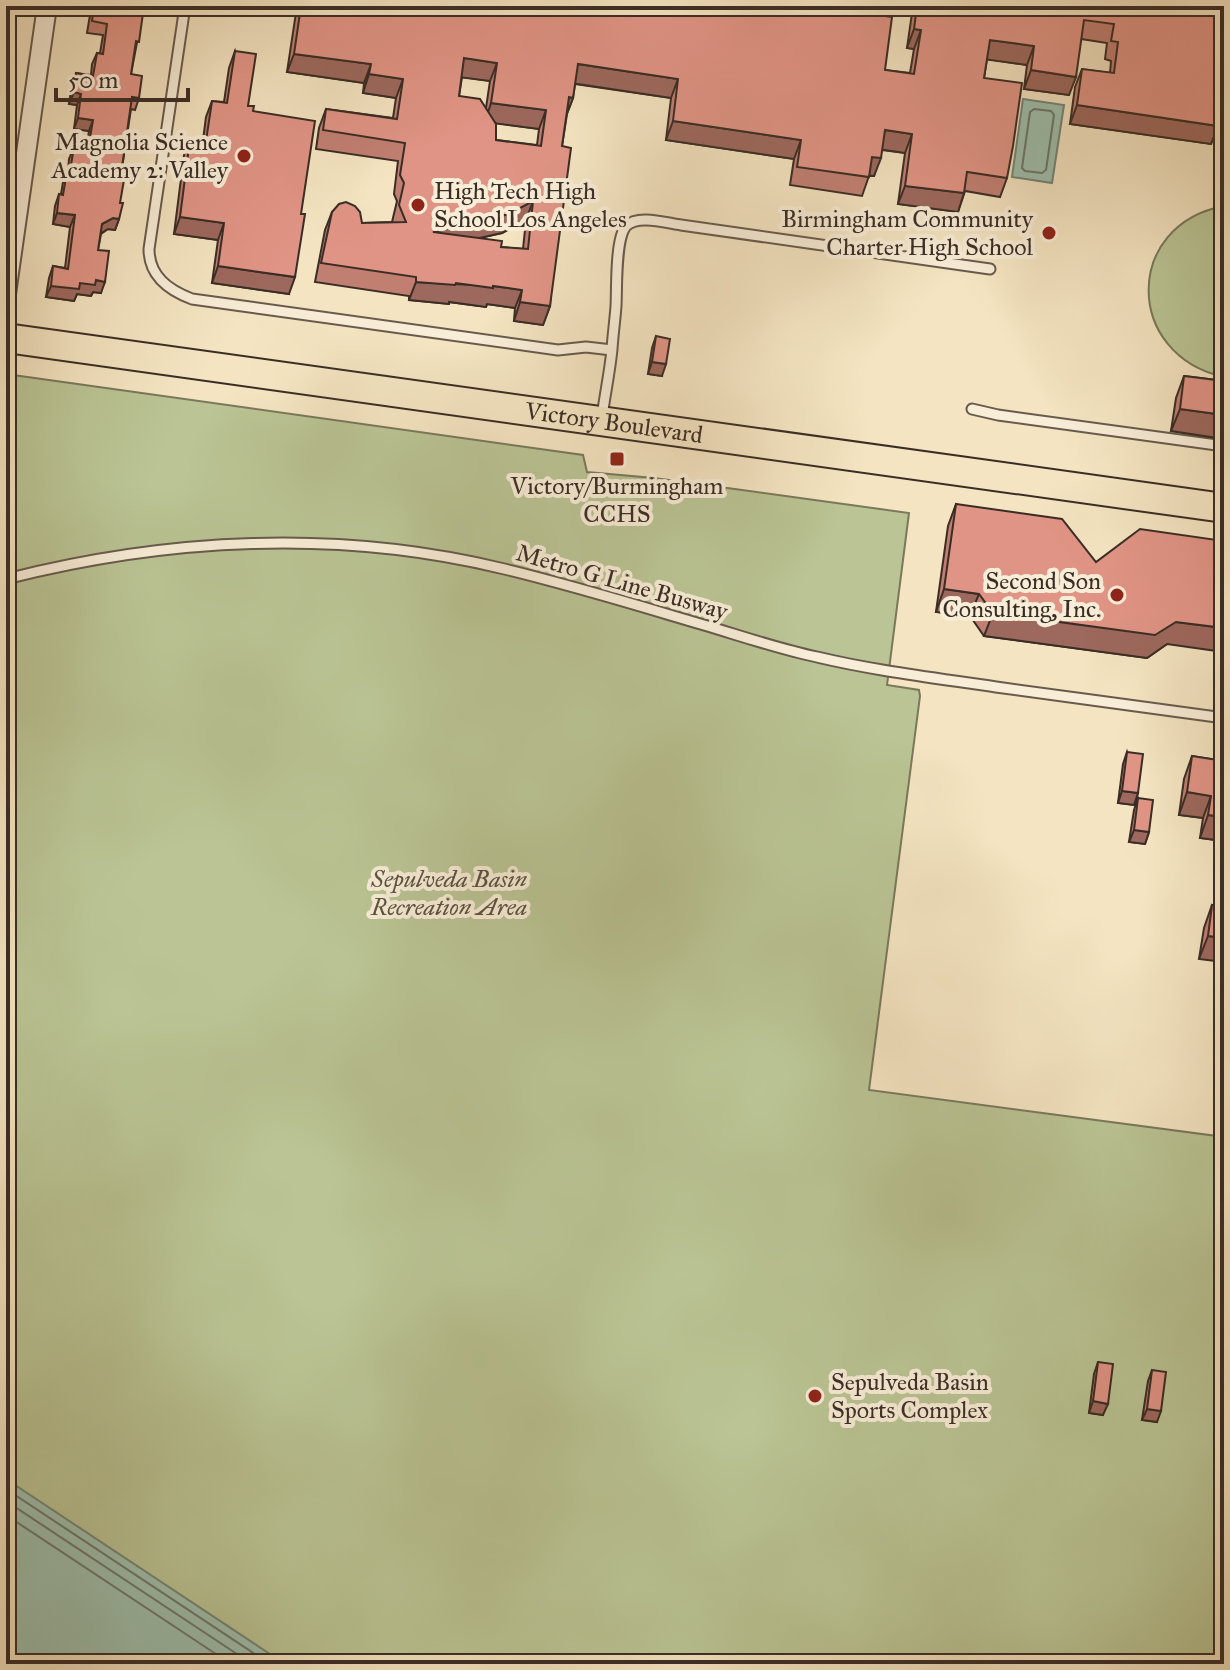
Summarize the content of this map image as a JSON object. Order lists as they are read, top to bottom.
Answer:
{
  "streets": {
    "main road": ["Victory Boulevard"],
    "lane": ["Metro G Line Busway"]
  },
  "parks": ["Sepulveda Basin Recreation Area"],
  "places": {
    "other": [
      "Magnolia Science Academy 2: Valley",
      "High Tech High School Los Angeles",
      "Birmingham Community Charter High School",
      "Second Son Consulting, Inc.",
      "Sepulveda Basin Sports Complex"
    ],
    "transit": ["Victory/Burmingham CCHS"]
  },
  "scale_bar": "50 m"
}
